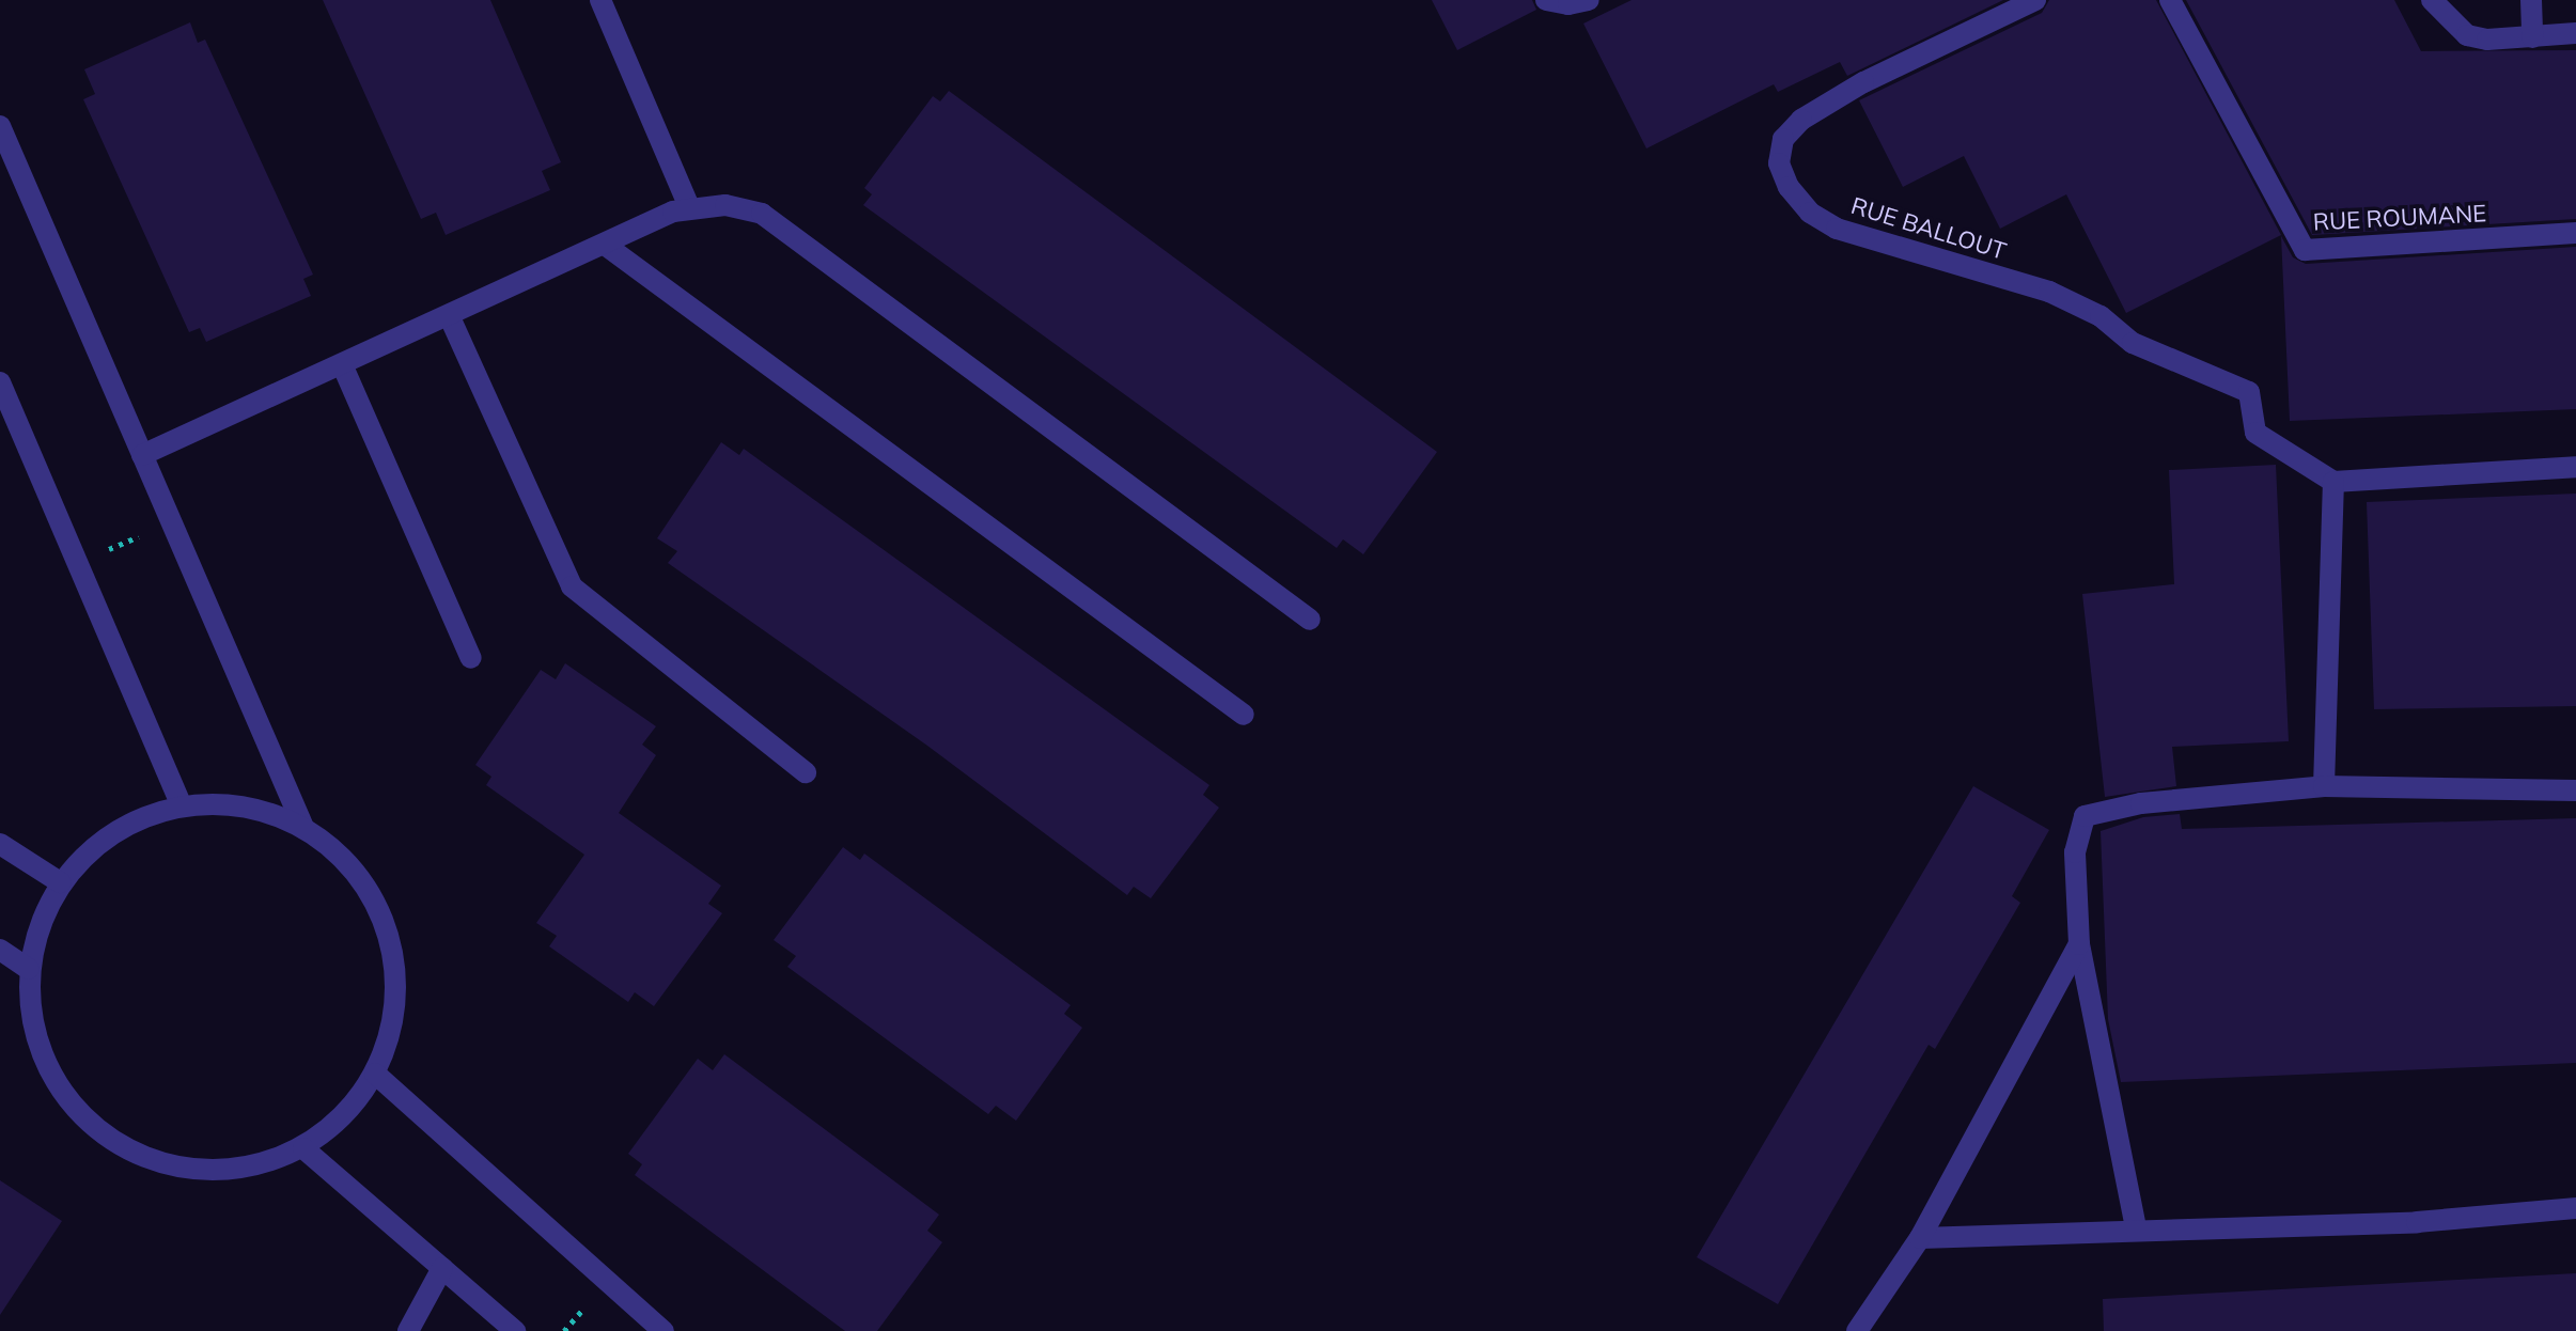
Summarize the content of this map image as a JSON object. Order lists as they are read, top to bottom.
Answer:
{
  "streets": {
    "street": ["RUE ROUMANE", "RUE BALLOUT"]
  }
}
